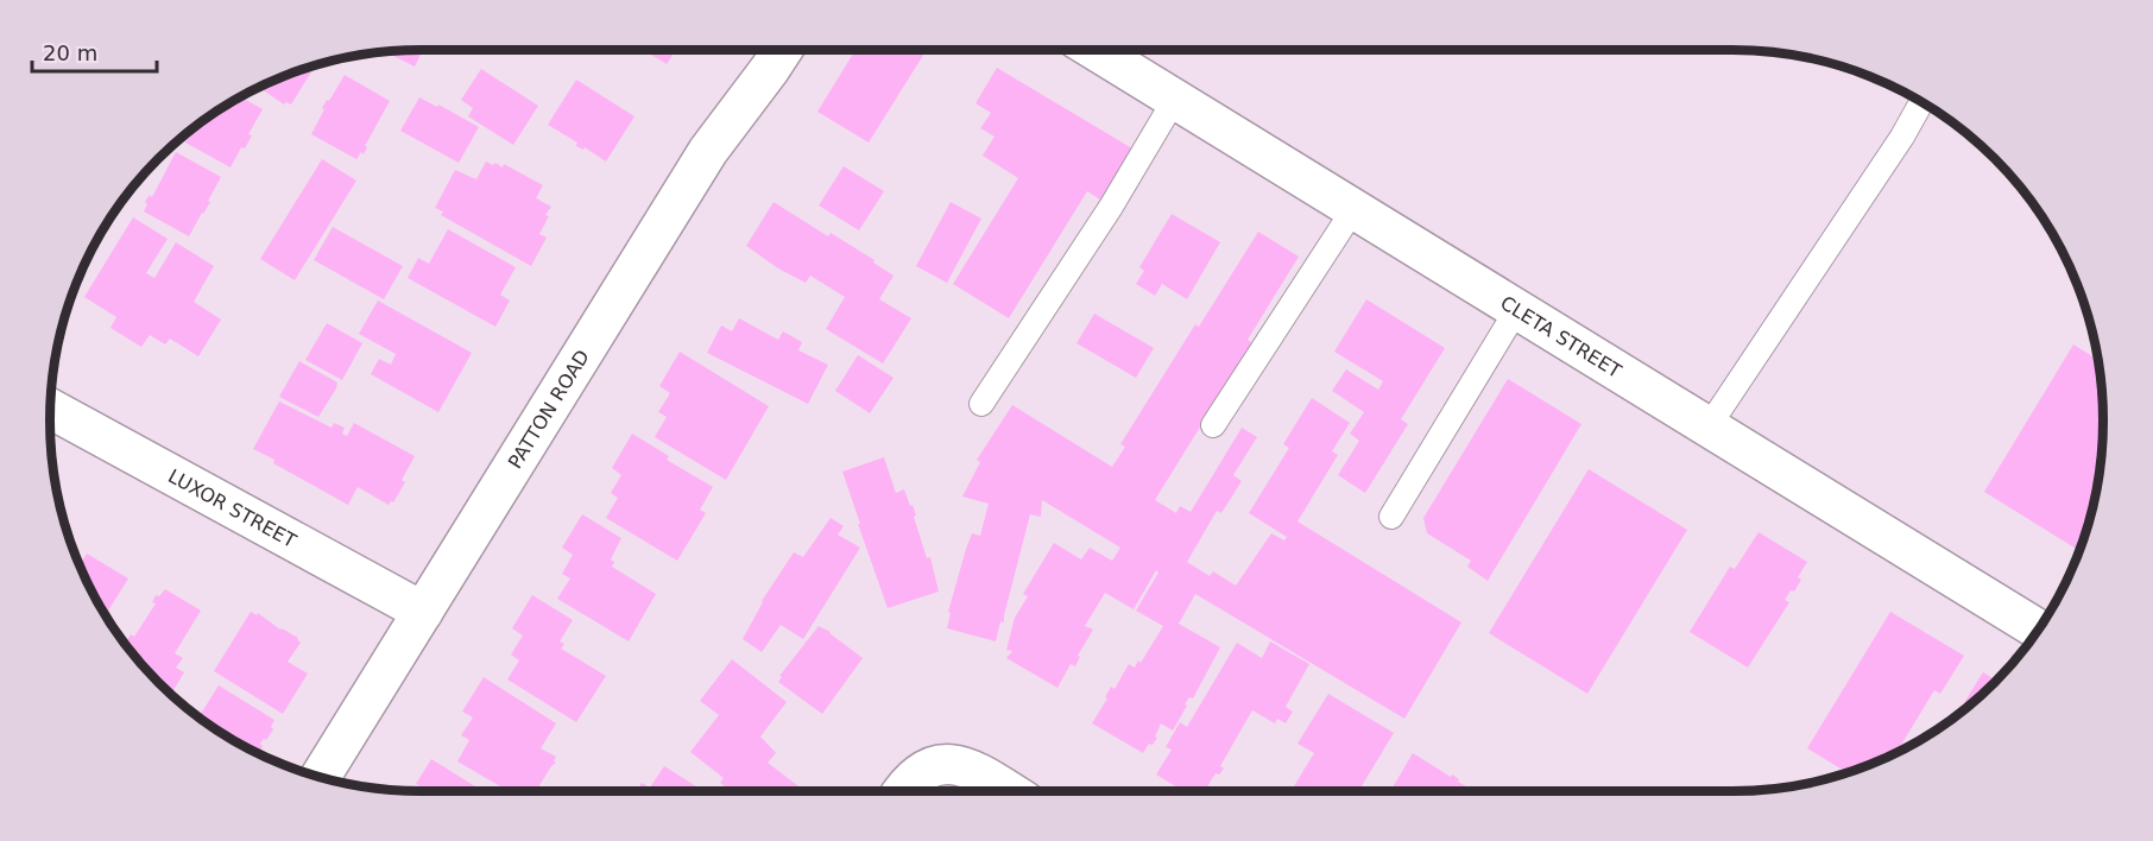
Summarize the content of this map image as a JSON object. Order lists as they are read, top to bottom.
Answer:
{
  "streets": {
    "street": ["CLETA STREET", "PATTON ROAD", "LUXOR STREET"]
  },
  "crossings": [
    ["PATTON ROAD", "LUXOR STREET"]
  ],
  "scale_bar": "20 m"
}
